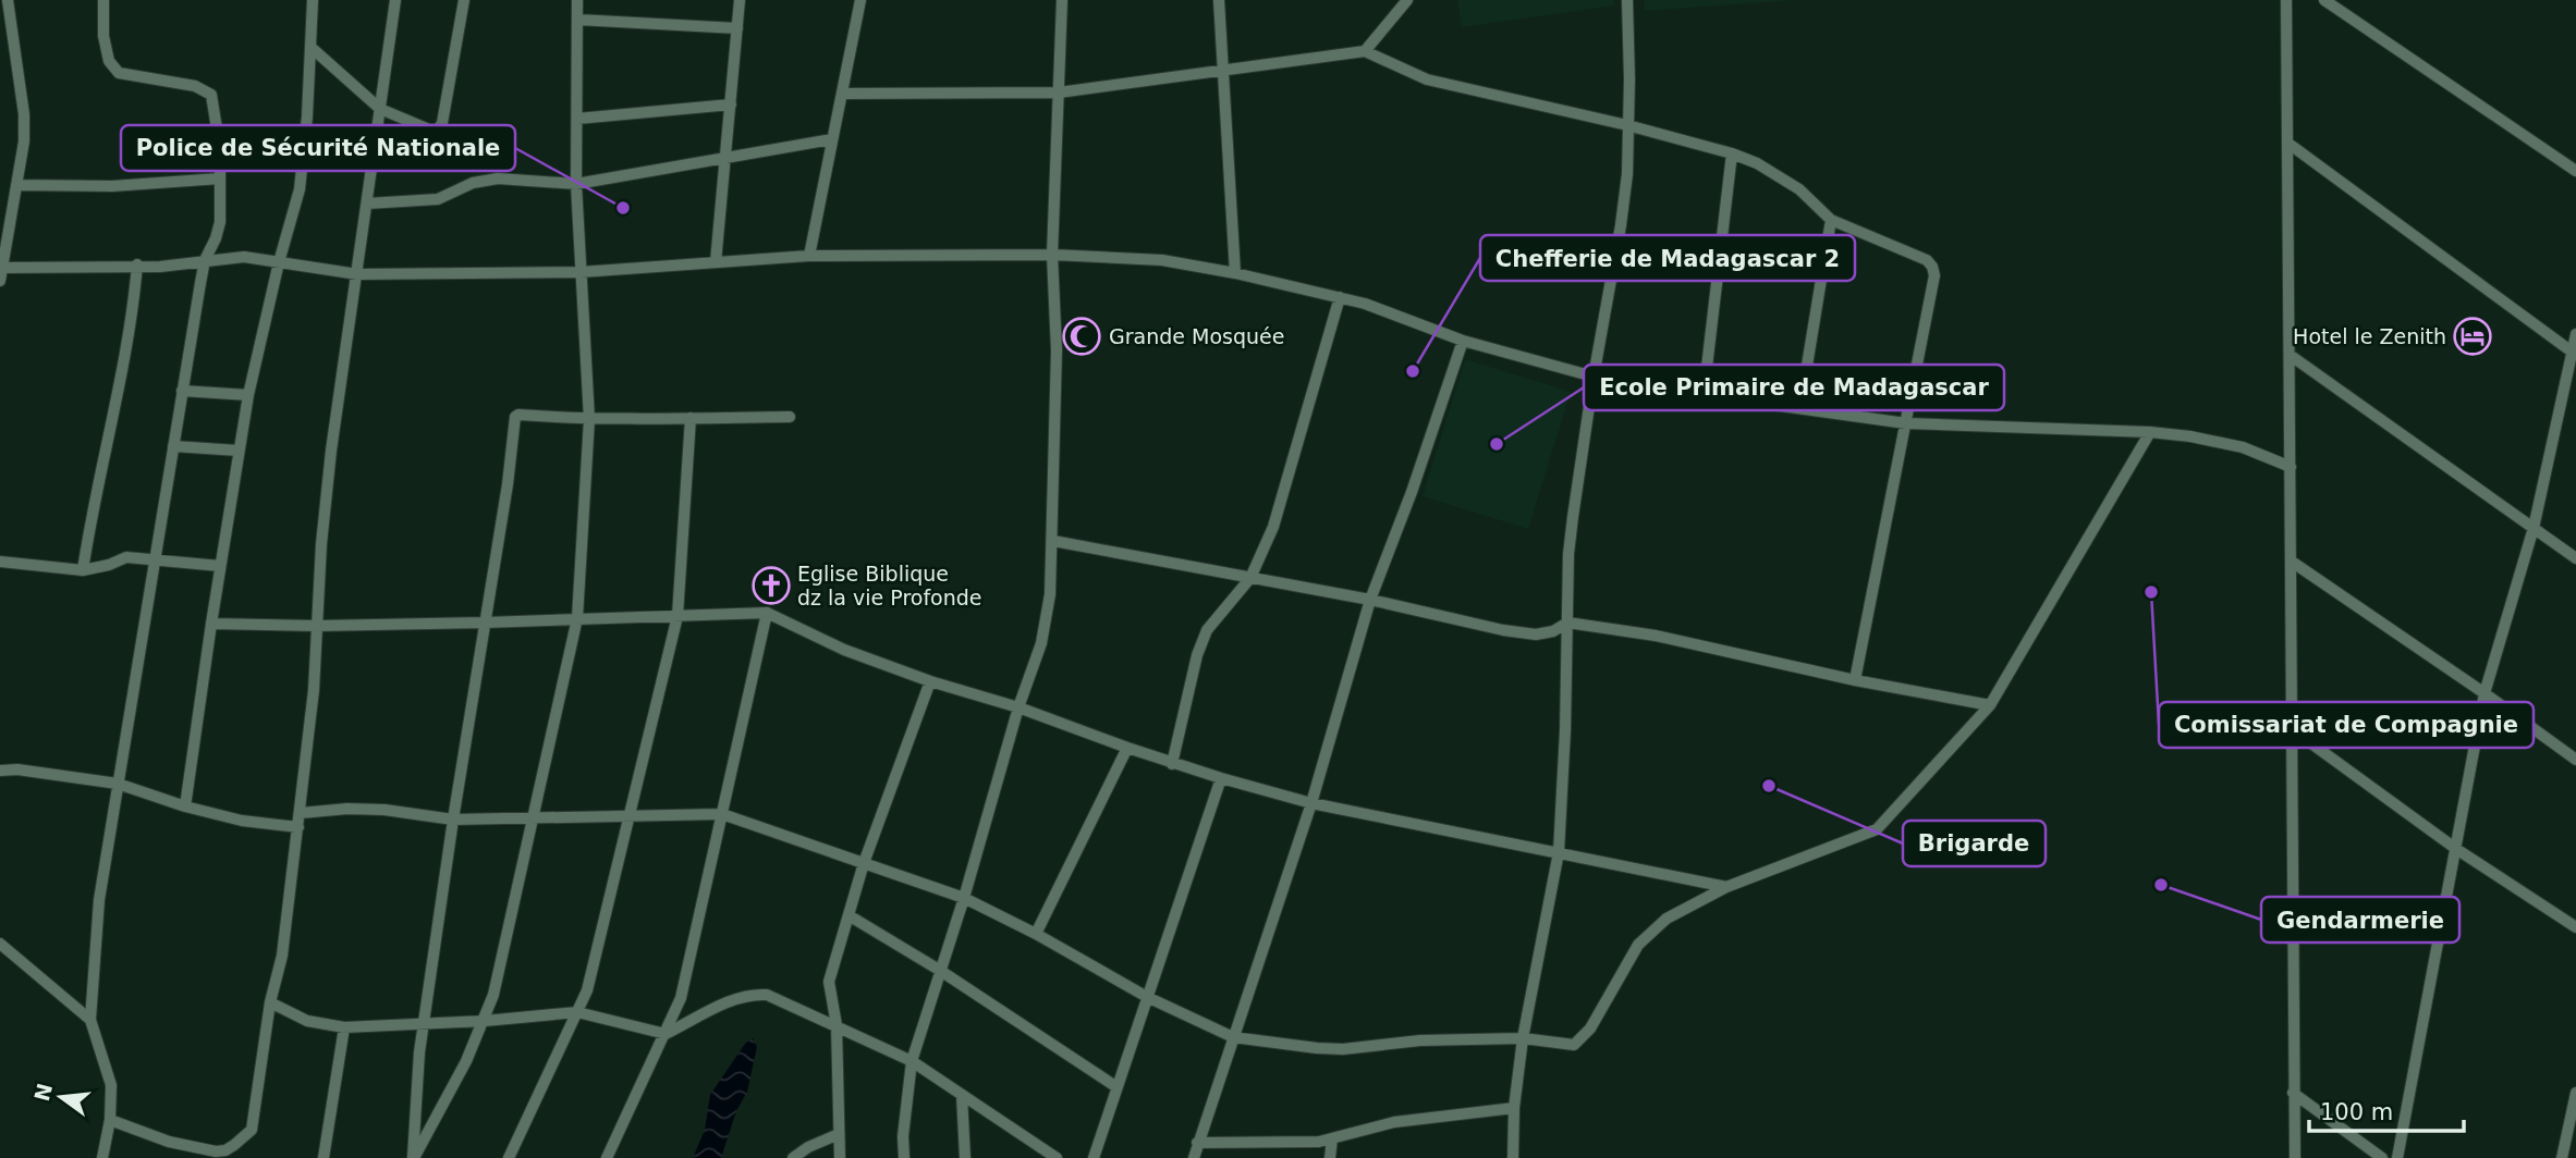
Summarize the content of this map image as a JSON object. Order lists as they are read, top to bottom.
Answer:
{
  "places": {
    "other": [
      "Police de Sécurité Nationale",
      "Chefferie de Madagascar 2",
      "Ecole Primaire de Madagascar",
      "Comissariat de Compagnie",
      "Brigarde",
      "Gendarmerie"
    ],
    "mosque": ["Grande Mosquée"],
    "hotel": ["Hotel le Zenith"],
    "church": ["Eglise Biblique dz la vie Profonde"]
  },
  "scale_bar": "100 m",
  "north": "left"
}
